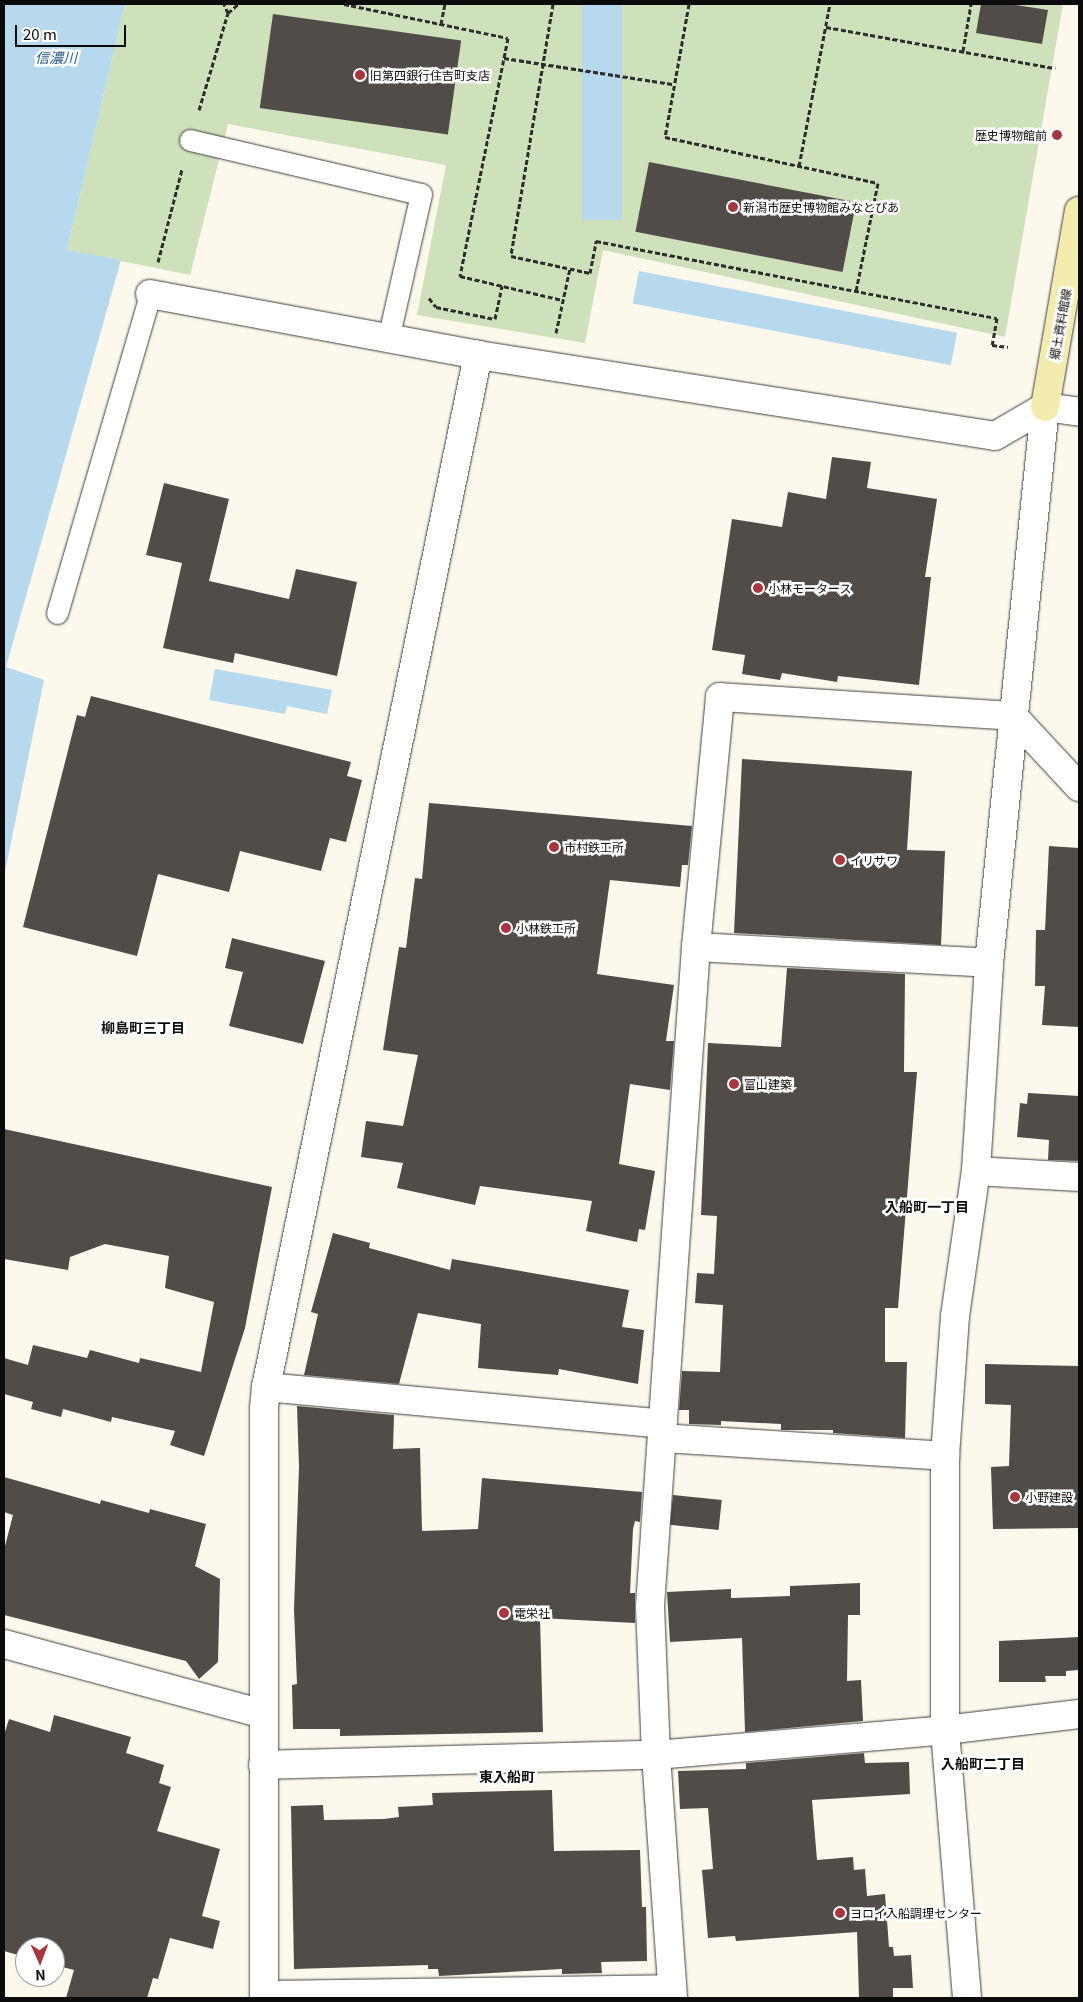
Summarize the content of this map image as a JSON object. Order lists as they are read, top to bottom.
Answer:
{
  "streets": {
    "main road": ["郷土資料館線"]
  },
  "districts": [
    "柳島町三丁目",
    "入船町一丁目",
    "入船町二丁目",
    "東入船町"
  ],
  "water": ["信濃川"],
  "places": [
    "旧第四銀行住吉町支店",
    "歴史博物館前",
    "新潟市歴史博物館みなとぴあ",
    "小林モータース",
    "市村鉄工所",
    "イリサワ",
    "小林鉄工所",
    "富山建築",
    "小野建設",
    "電栄社",
    "ヨロイ入船調理センター"
  ],
  "scale_bar": "20 m",
  "north": "bottom"
}
